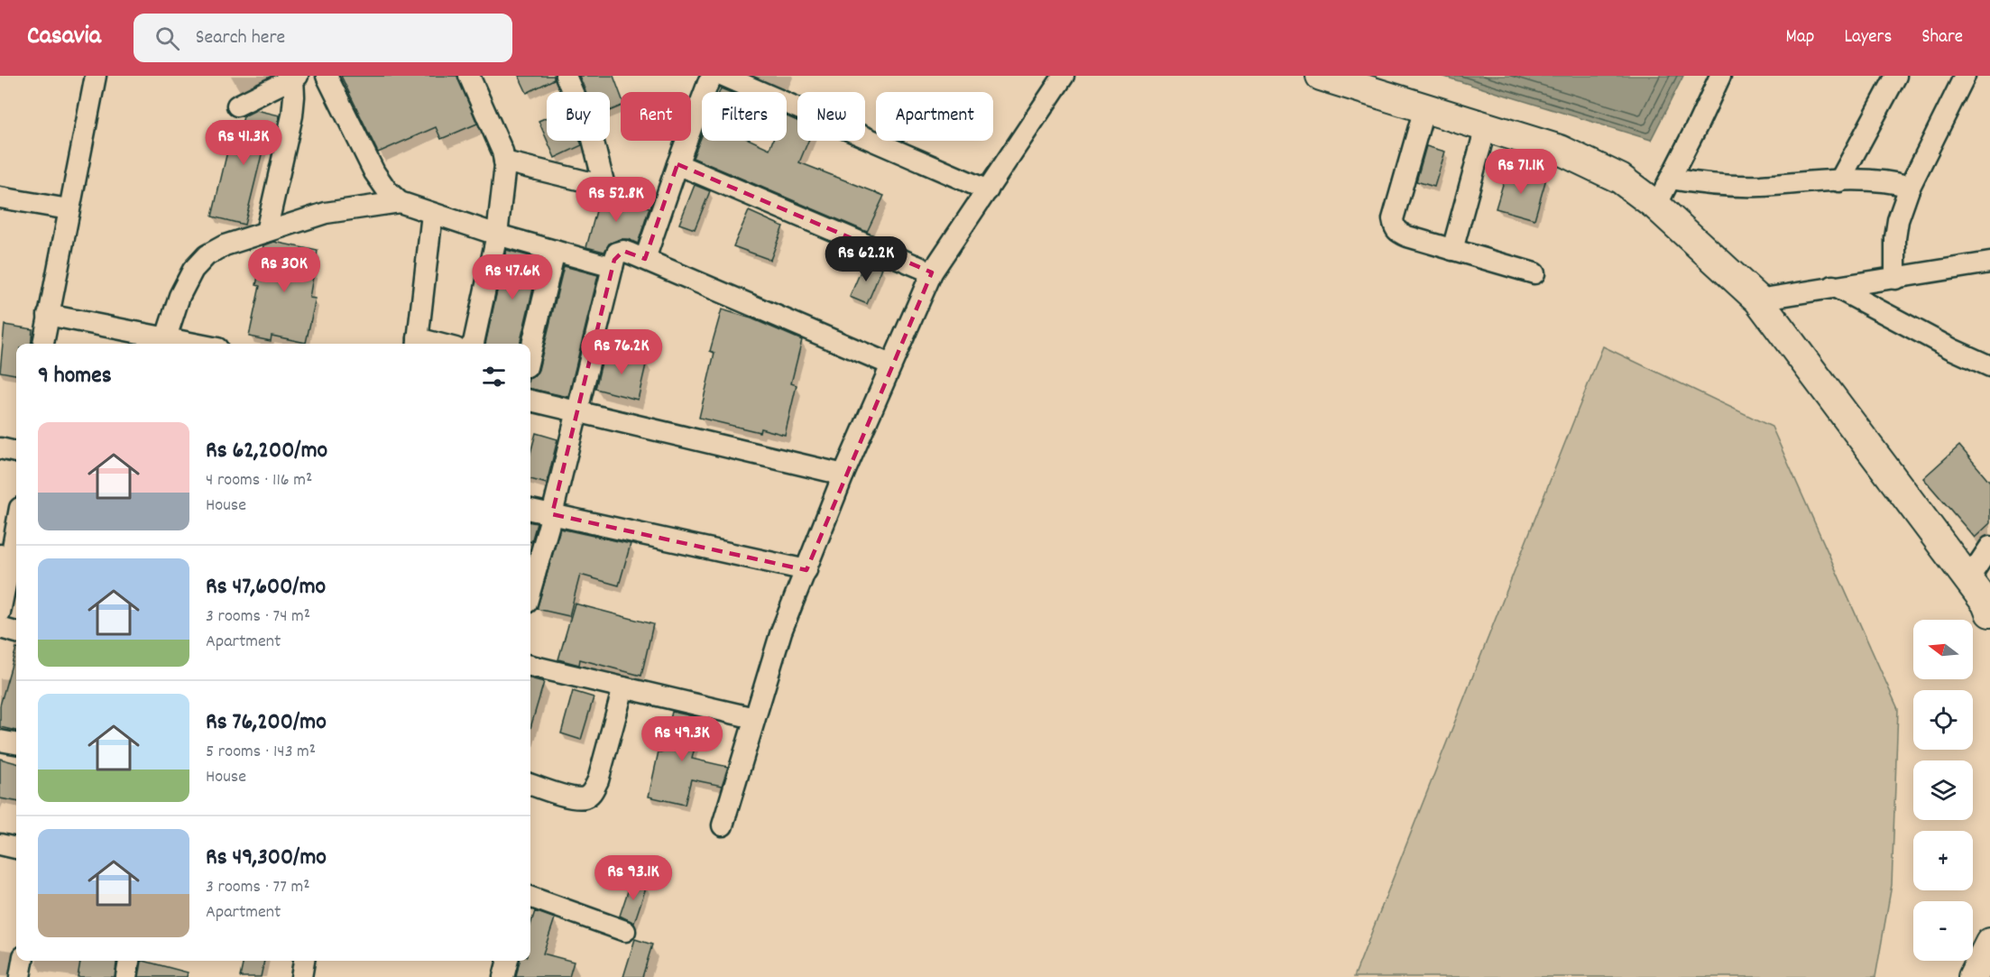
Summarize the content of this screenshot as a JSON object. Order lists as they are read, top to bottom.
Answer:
{
  "north": "left",
  "page": {
    "header": "Casavia",
    "search": "Search here",
    "nav": ["Map", "Layers", "Share"],
    "chip": [
      "Buy",
      "Rent",
      "Filters",
      "New",
      "Apartment"
    ],
    "price": [
      "Rs 41.3K",
      "Rs 71.1K",
      "Rs 52.8K",
      "Rs 62.2K",
      "Rs 30K",
      "Rs 47.6K",
      "Rs 76.2K",
      "Rs 49.3K",
      "Rs 93.1K"
    ],
    "heading": "9 homes",
    "list": [
      {
        "name": "Rs 62,200/mo",
        "note": "4 rooms · 116 m² · House"
      },
      {
        "name": "Rs 47,600/mo",
        "note": "3 rooms · 74 m² · Apartment"
      },
      {
        "name": "Rs 76,200/mo",
        "note": "5 rooms · 143 m² · House"
      },
      {
        "name": "Rs 49,300/mo",
        "note": "3 rooms · 77 m² · Apartment"
      }
    ],
    "map_buttons": ["+", "−"]
  }
}
